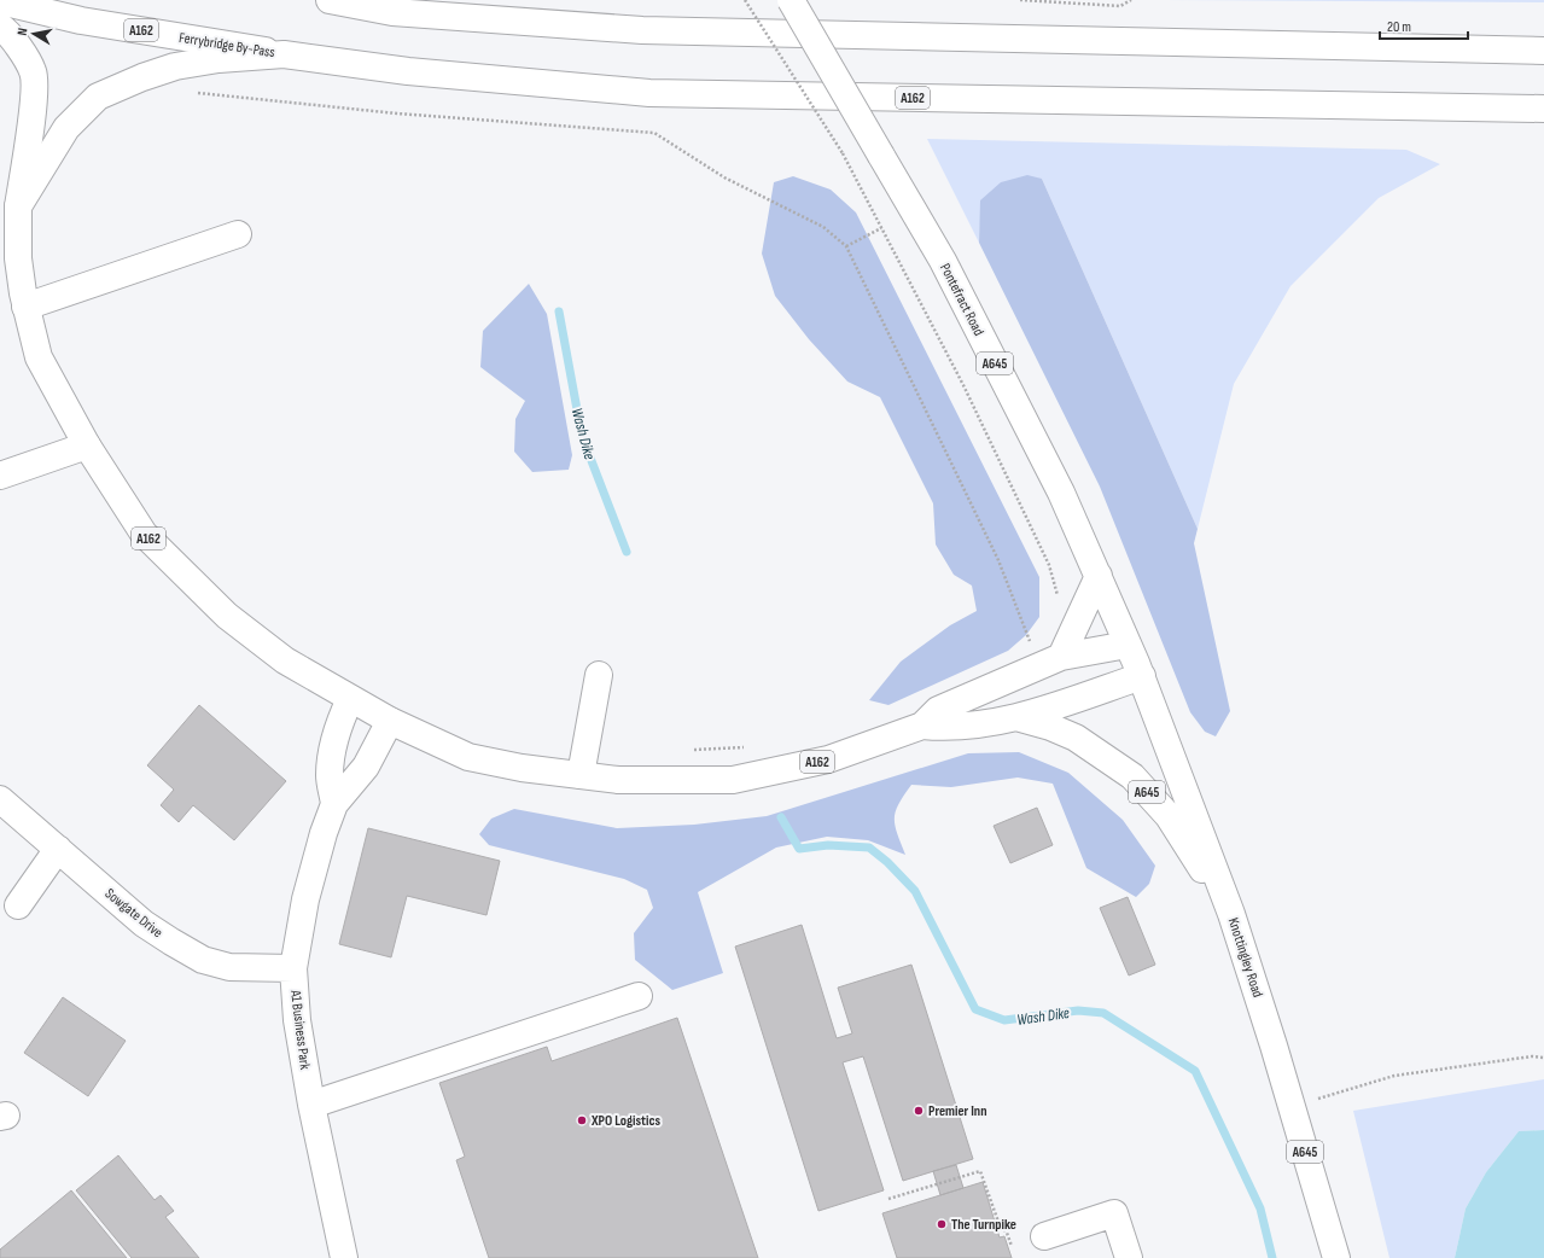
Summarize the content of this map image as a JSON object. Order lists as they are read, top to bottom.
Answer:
{
  "streets": {
    "main road": [
      "A162",
      "Ferrybridge By-Pass",
      "Pontefract Road",
      "A645",
      "Sowgate Drive",
      "Knottingley Road",
      "A1 Business Park"
    ]
  },
  "crossings": [
    ["A162", "Ferrybridge By-Pass"],
    ["A162", "Pontefract Road"],
    ["A162", "A645"],
    ["A162", "Knottingley Road"],
    ["A162", "A1 Business Park"],
    ["Pontefract Road", "Knottingley Road"],
    ["A645", "Knottingley Road"],
    ["Sowgate Drive", "A1 Business Park"]
  ],
  "water": ["Wash Dike"],
  "places": ["Premier Inn", "XPO Logistics", "The Turnpike"],
  "scale_bar": "20 m",
  "north": "left"
}
